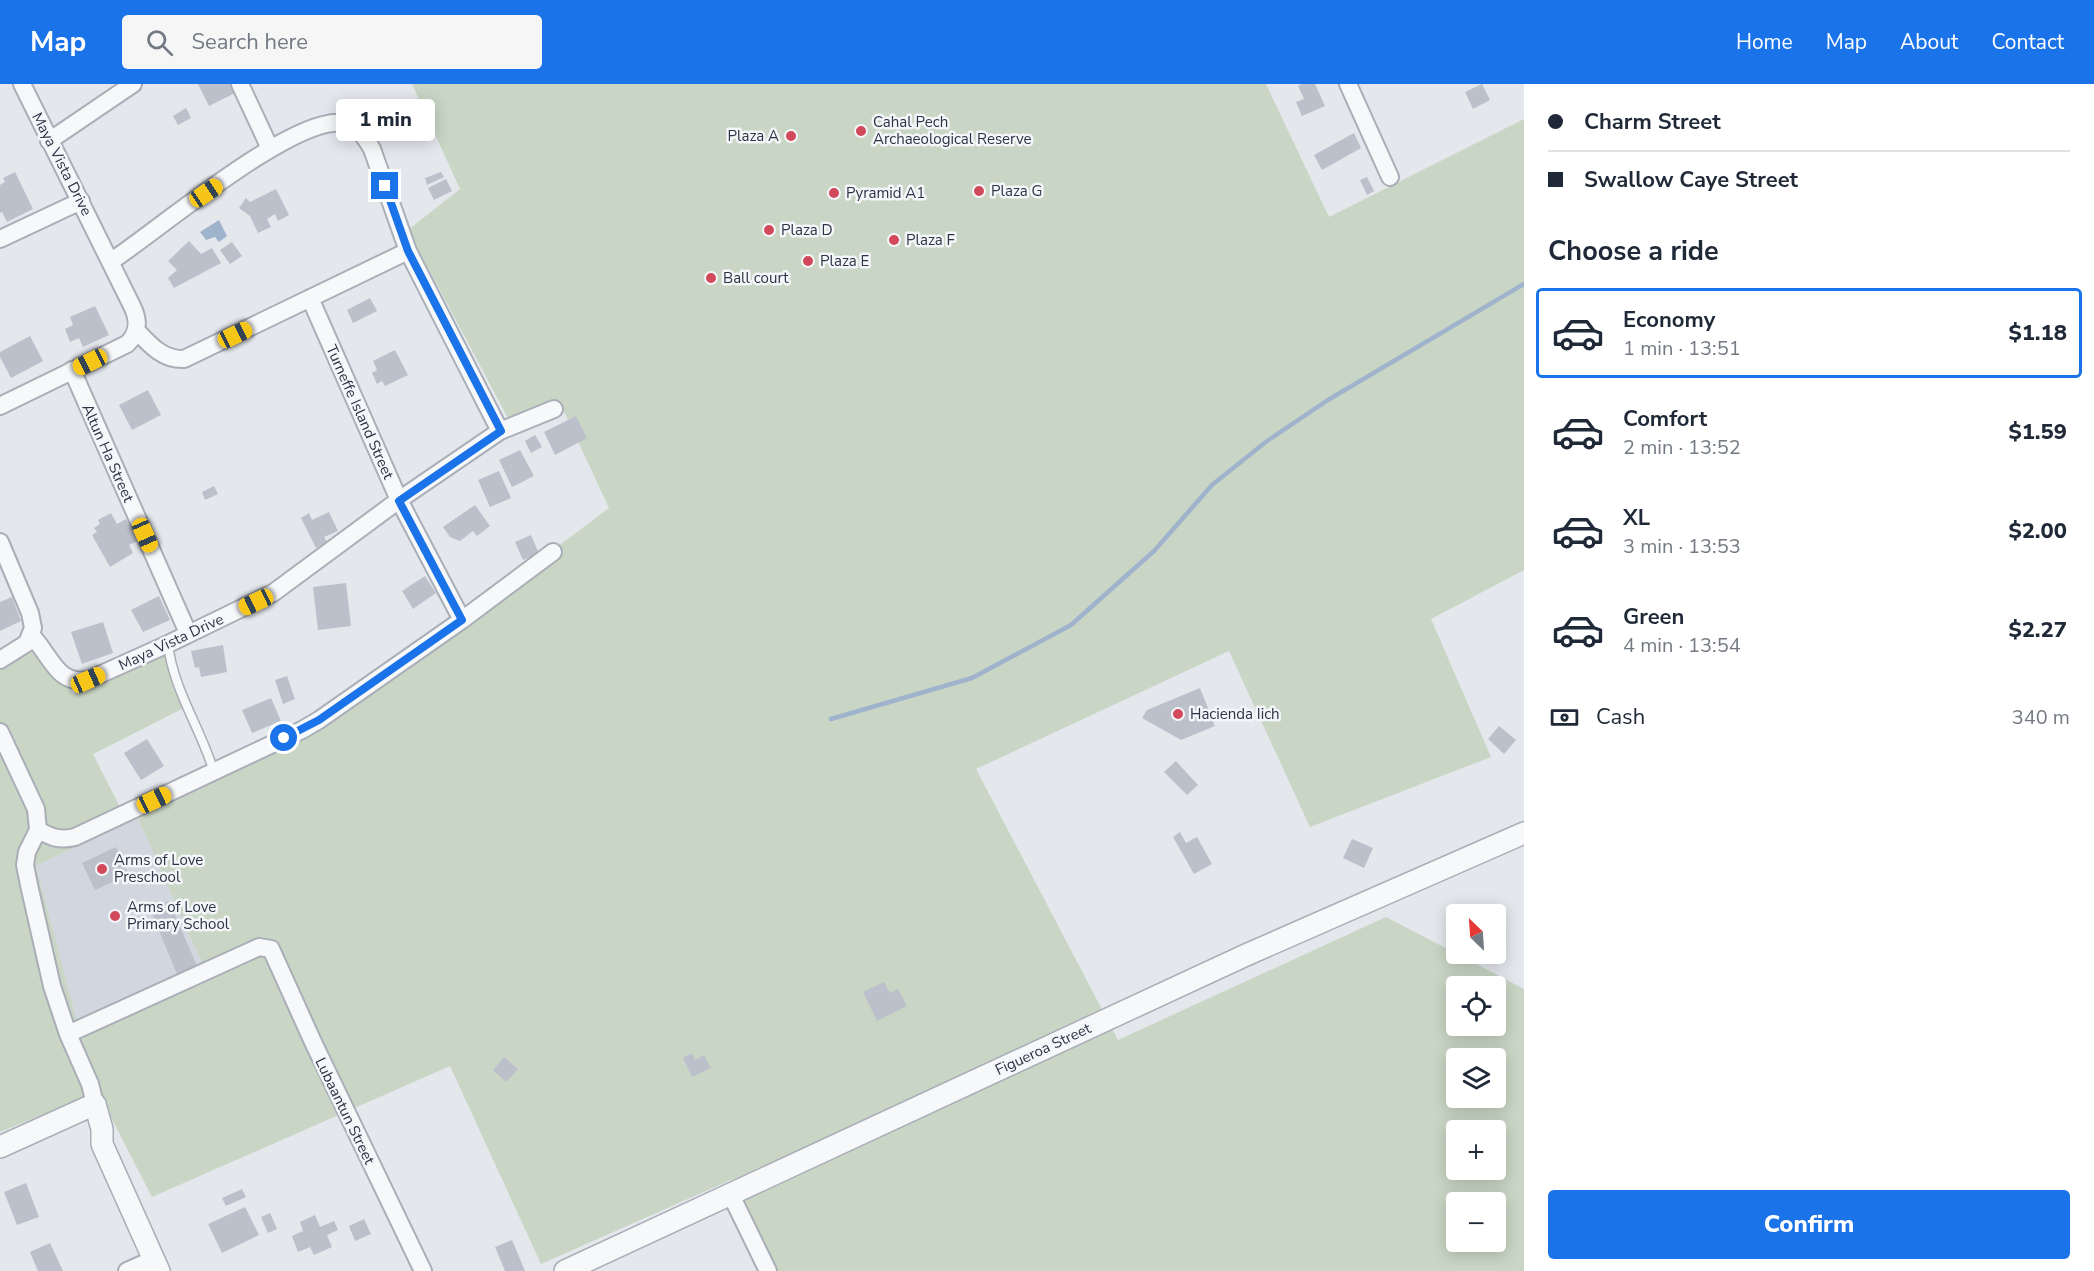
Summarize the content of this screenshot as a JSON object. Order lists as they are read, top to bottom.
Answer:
{
  "streets": {
    "street": [
      "Maya Vista Drive",
      "Turneffe Island Street",
      "Altun Ha Street",
      "Figueroa Street",
      "Lubaantun Street"
    ]
  },
  "crossings": [
    ["Maya Vista Drive", "Turneffe Island Street"],
    ["Maya Vista Drive", "Altun Ha Street"]
  ],
  "places": [
    "Cahal Pech Archaeological Reserve",
    "Plaza A",
    "Plaza G",
    "Pyramid A1",
    "Plaza D",
    "Plaza F",
    "Plaza E",
    "Ball court",
    "Hacienda Iich",
    "Arms of Love Preschool",
    "Arms of Love Primary School"
  ],
  "north": "top left",
  "page": {
    "header": "Map",
    "search": "Search here",
    "nav": [
      "Home",
      "Map",
      "About",
      "Contact"
    ],
    "banner": ["Charm Street", "Swallow Caye Street"],
    "bubble": "1 min",
    "heading": "Choose a ride",
    "list": [
      {
        "name": "Economy",
        "note": "1 min · 13:51",
        "value": "$1.18"
      },
      {
        "name": "Comfort",
        "note": "2 min · 13:52",
        "value": "$1.59"
      },
      {
        "name": "XL",
        "note": "3 min · 13:53",
        "value": "$2.00"
      },
      {
        "name": "Green",
        "note": "4 min · 13:54",
        "value": "$2.27"
      }
    ],
    "pay": ["Cash", "340 m"],
    "map_buttons": ["+", "−"],
    "buttons": "Confirm"
  }
}
